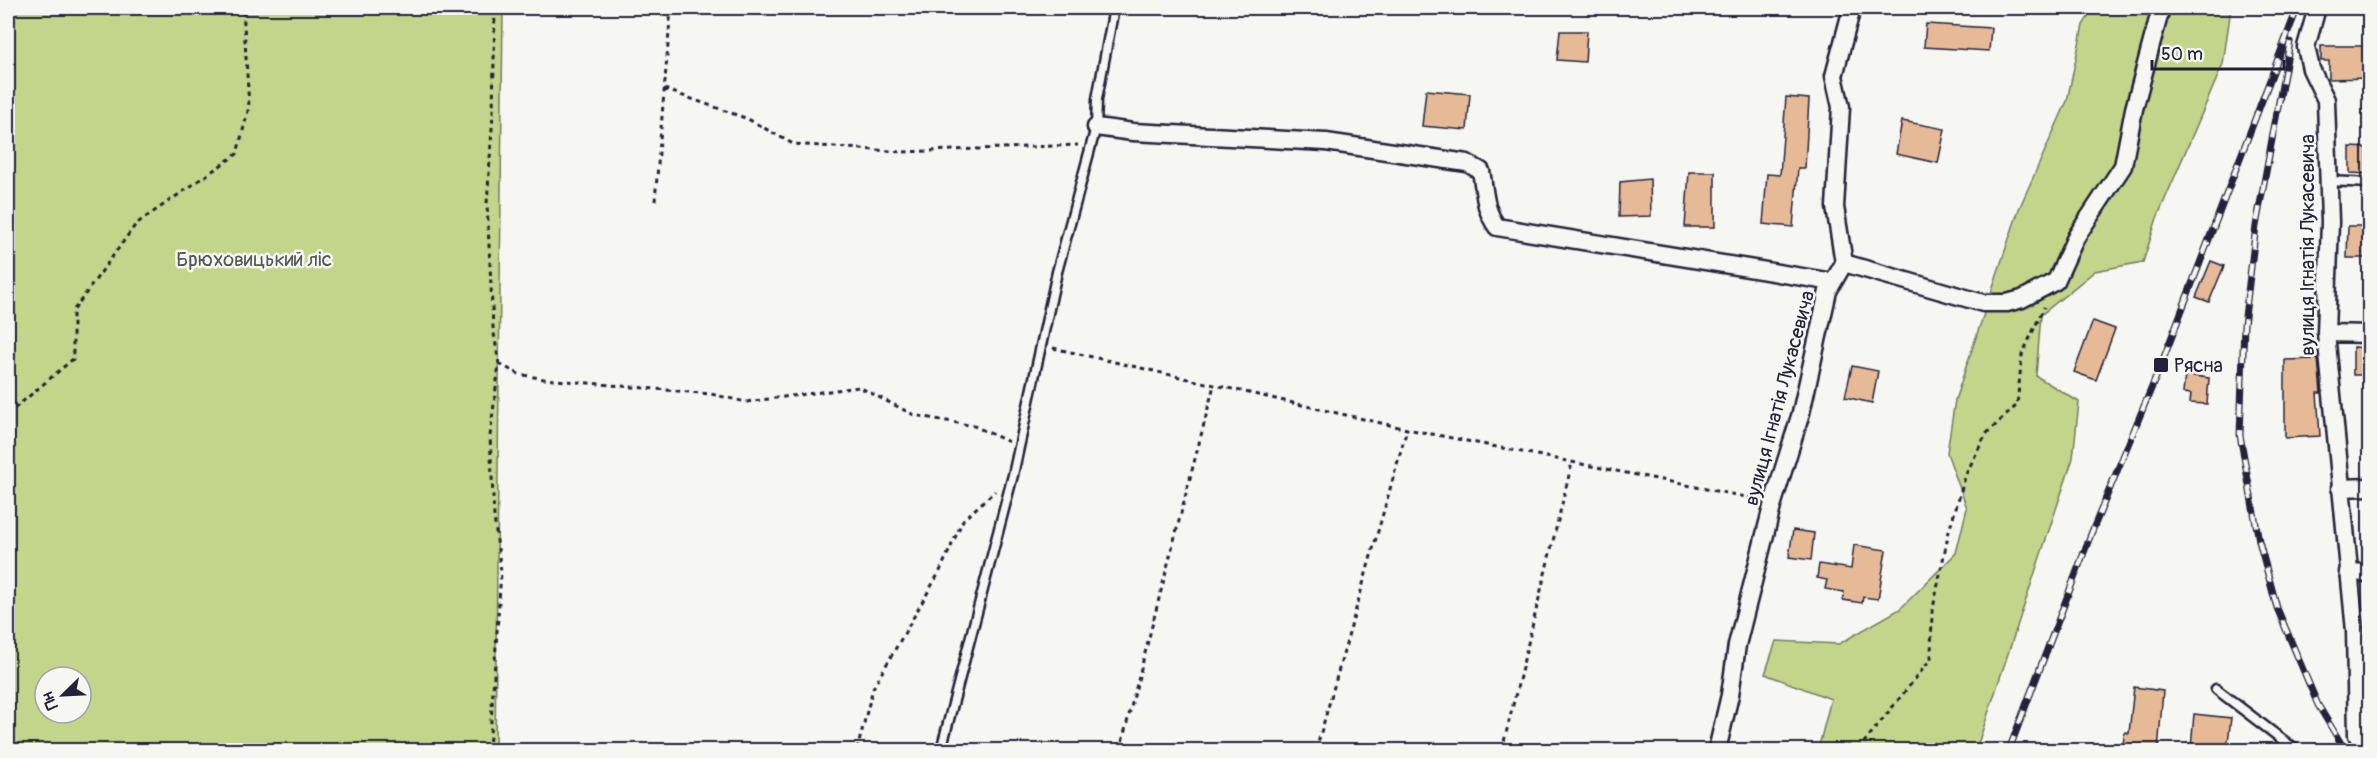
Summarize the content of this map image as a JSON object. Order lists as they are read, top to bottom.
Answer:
{
  "streets": {
    "street": ["вулиця Ігнатія Лукасевича"]
  },
  "parks": ["Брюховицький ліс"],
  "places": {
    "transit": ["Рясна"]
  },
  "scale_bar": "50 m",
  "north": "bottom left"
}
